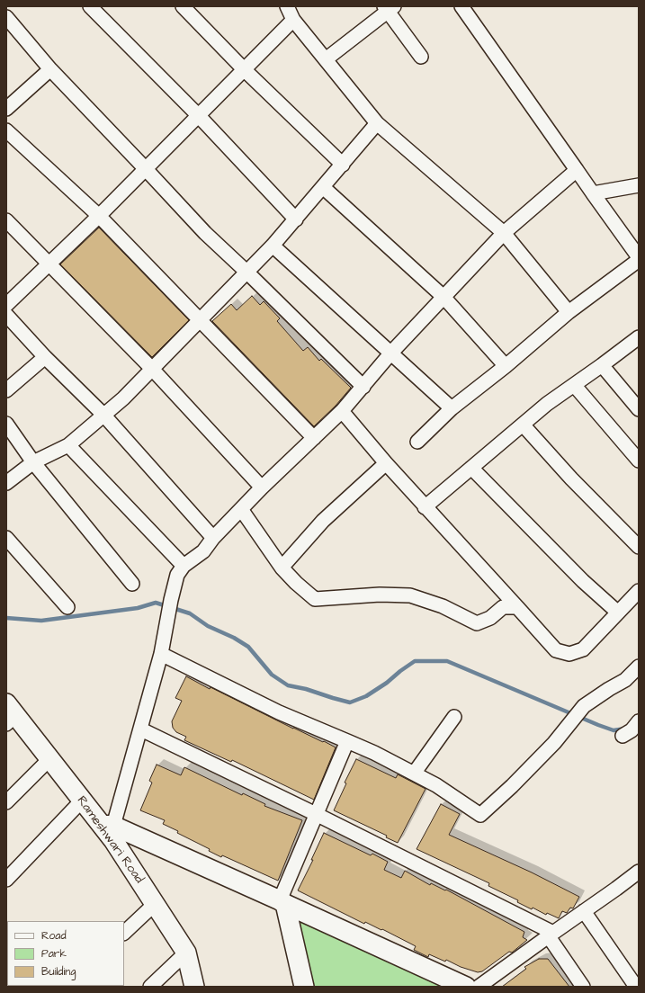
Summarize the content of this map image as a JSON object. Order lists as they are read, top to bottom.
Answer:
{
  "streets": {
    "street": ["Rameshwari Road"]
  },
  "legend": ["Road", "Park", "Building"]
}
